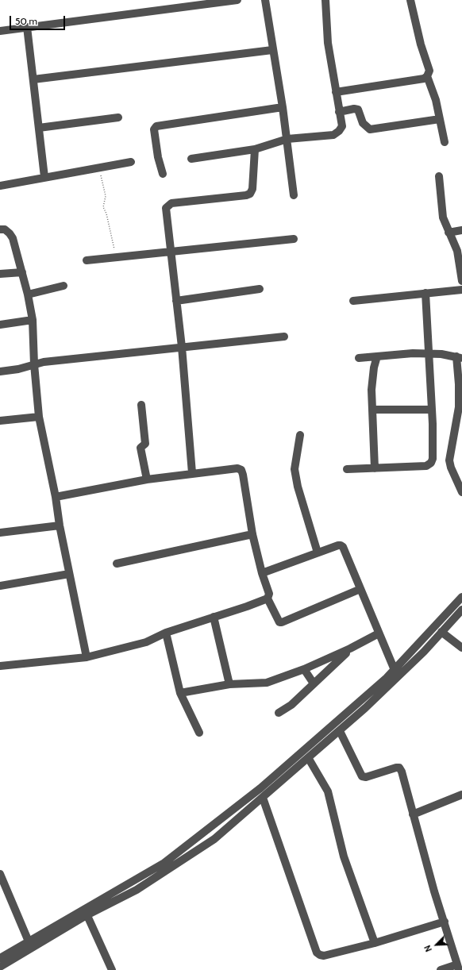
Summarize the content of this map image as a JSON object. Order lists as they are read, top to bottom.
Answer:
{
  "scale_bar": "50 m",
  "north": "bottom left"
}
